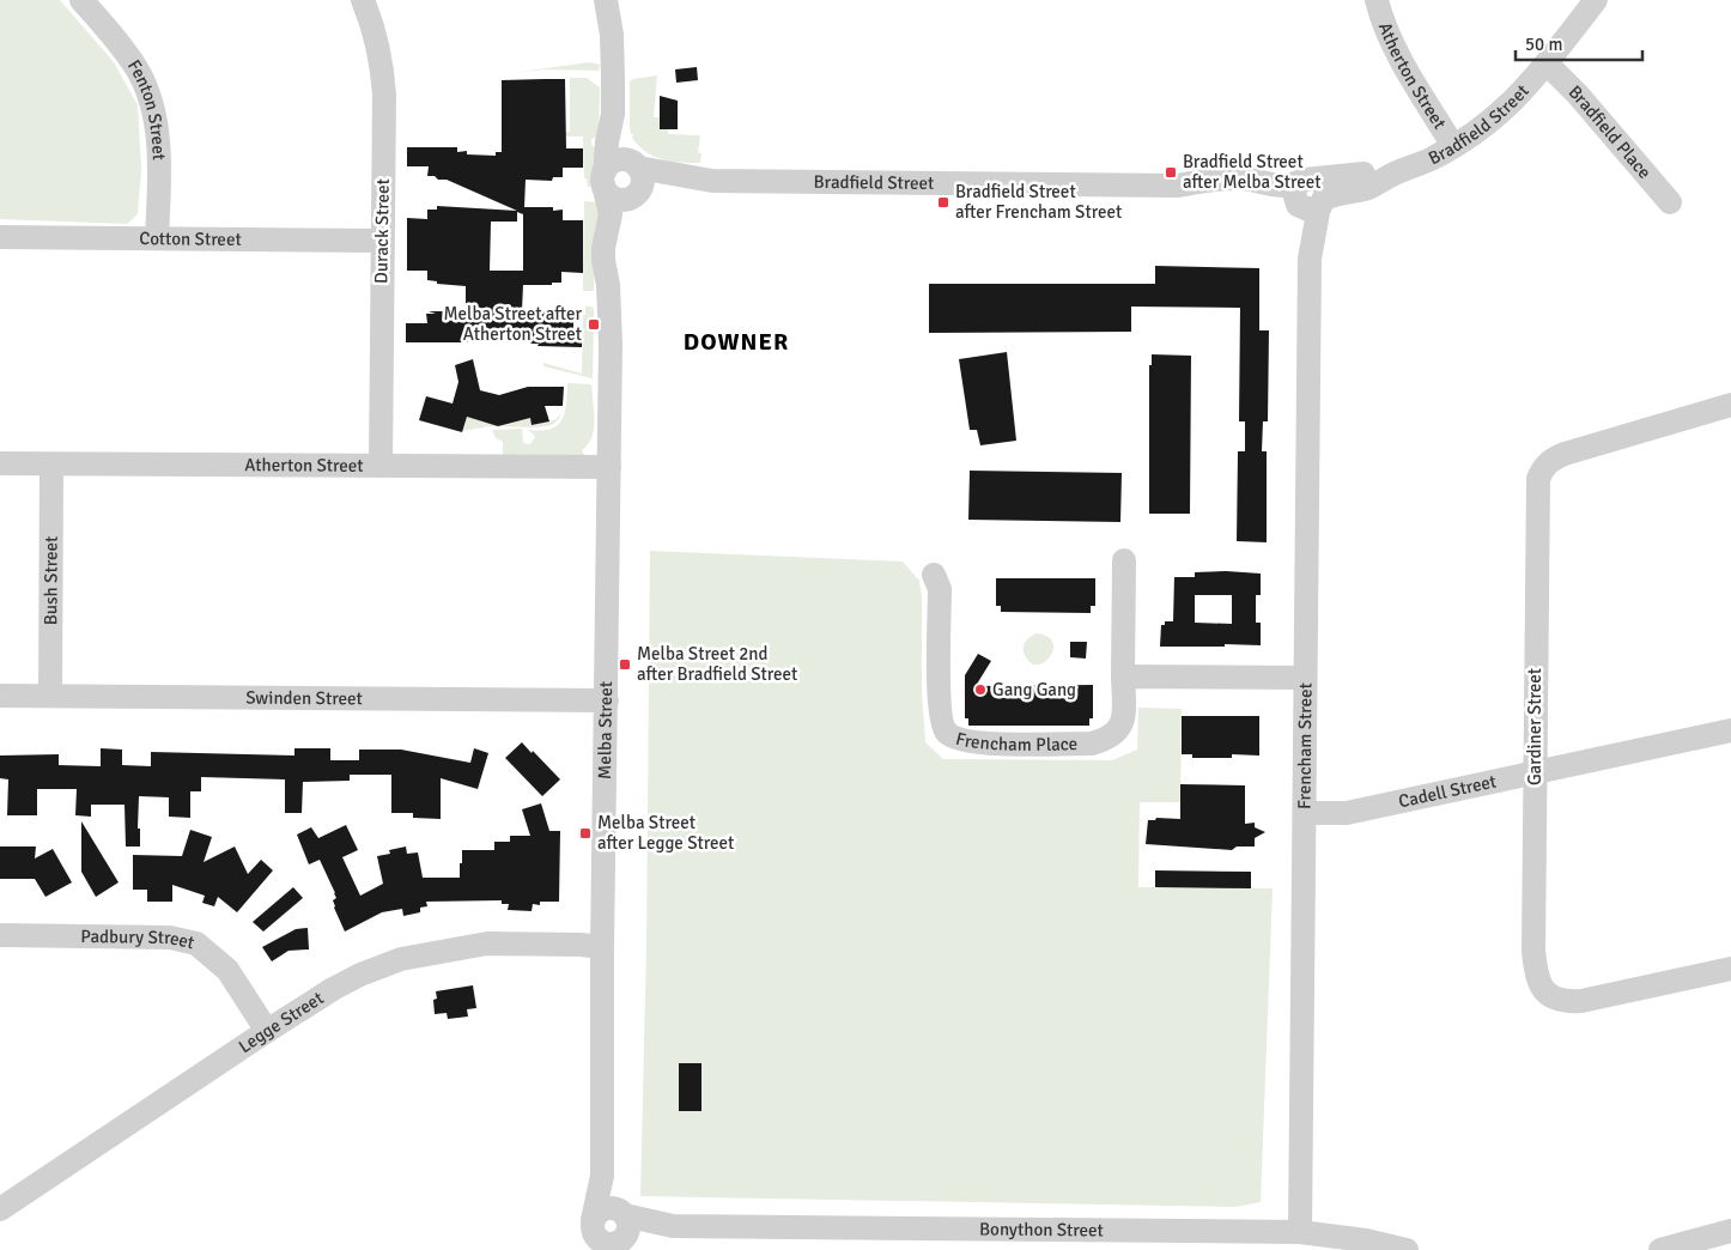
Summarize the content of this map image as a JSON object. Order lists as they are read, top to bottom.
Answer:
{
  "streets": {
    "street": [
      "Atherton Street",
      "Fenton Street",
      "Bradfield Street",
      "Bradfield Place",
      "Durack Street",
      "Cotton Street",
      "Bush Street",
      "Swinden Street",
      "Gardiner Street",
      "Melba Street",
      "Frencham Place",
      "Frencham Street",
      "Cadell Street",
      "Padbury Street",
      "Legge Street",
      "Bonython Street"
    ]
  },
  "crossings": [
    ["Atherton Street", "Bradfield Street"],
    ["Atherton Street", "Durack Street"],
    ["Atherton Street", "Bush Street"],
    ["Atherton Street", "Melba Street"],
    ["Fenton Street", "Cotton Street"],
    ["Bradfield Street", "Bradfield Place"],
    ["Bradfield Street", "Melba Street"],
    ["Bradfield Street", "Frencham Street"],
    ["Durack Street", "Cotton Street"],
    ["Bush Street", "Swinden Street"],
    ["Swinden Street", "Melba Street"],
    ["Gardiner Street", "Cadell Street"],
    ["Melba Street", "Legge Street"],
    ["Melba Street", "Bonython Street"],
    ["Frencham Street", "Cadell Street"],
    ["Frencham Street", "Bonython Street"],
    ["Padbury Street", "Legge Street"]
  ],
  "districts": ["DOWNER"],
  "places": {
    "transit": [
      "Bradfield Street after Melba Street",
      "Bradfield Street after Frencham Street",
      "Melba Street after Atherton Street",
      "Melba Street 2nd after Bradfield Street",
      "Melba Street after Legge Street"
    ],
    "other": ["Gang Gang"]
  },
  "scale_bar": "50 m"
}
